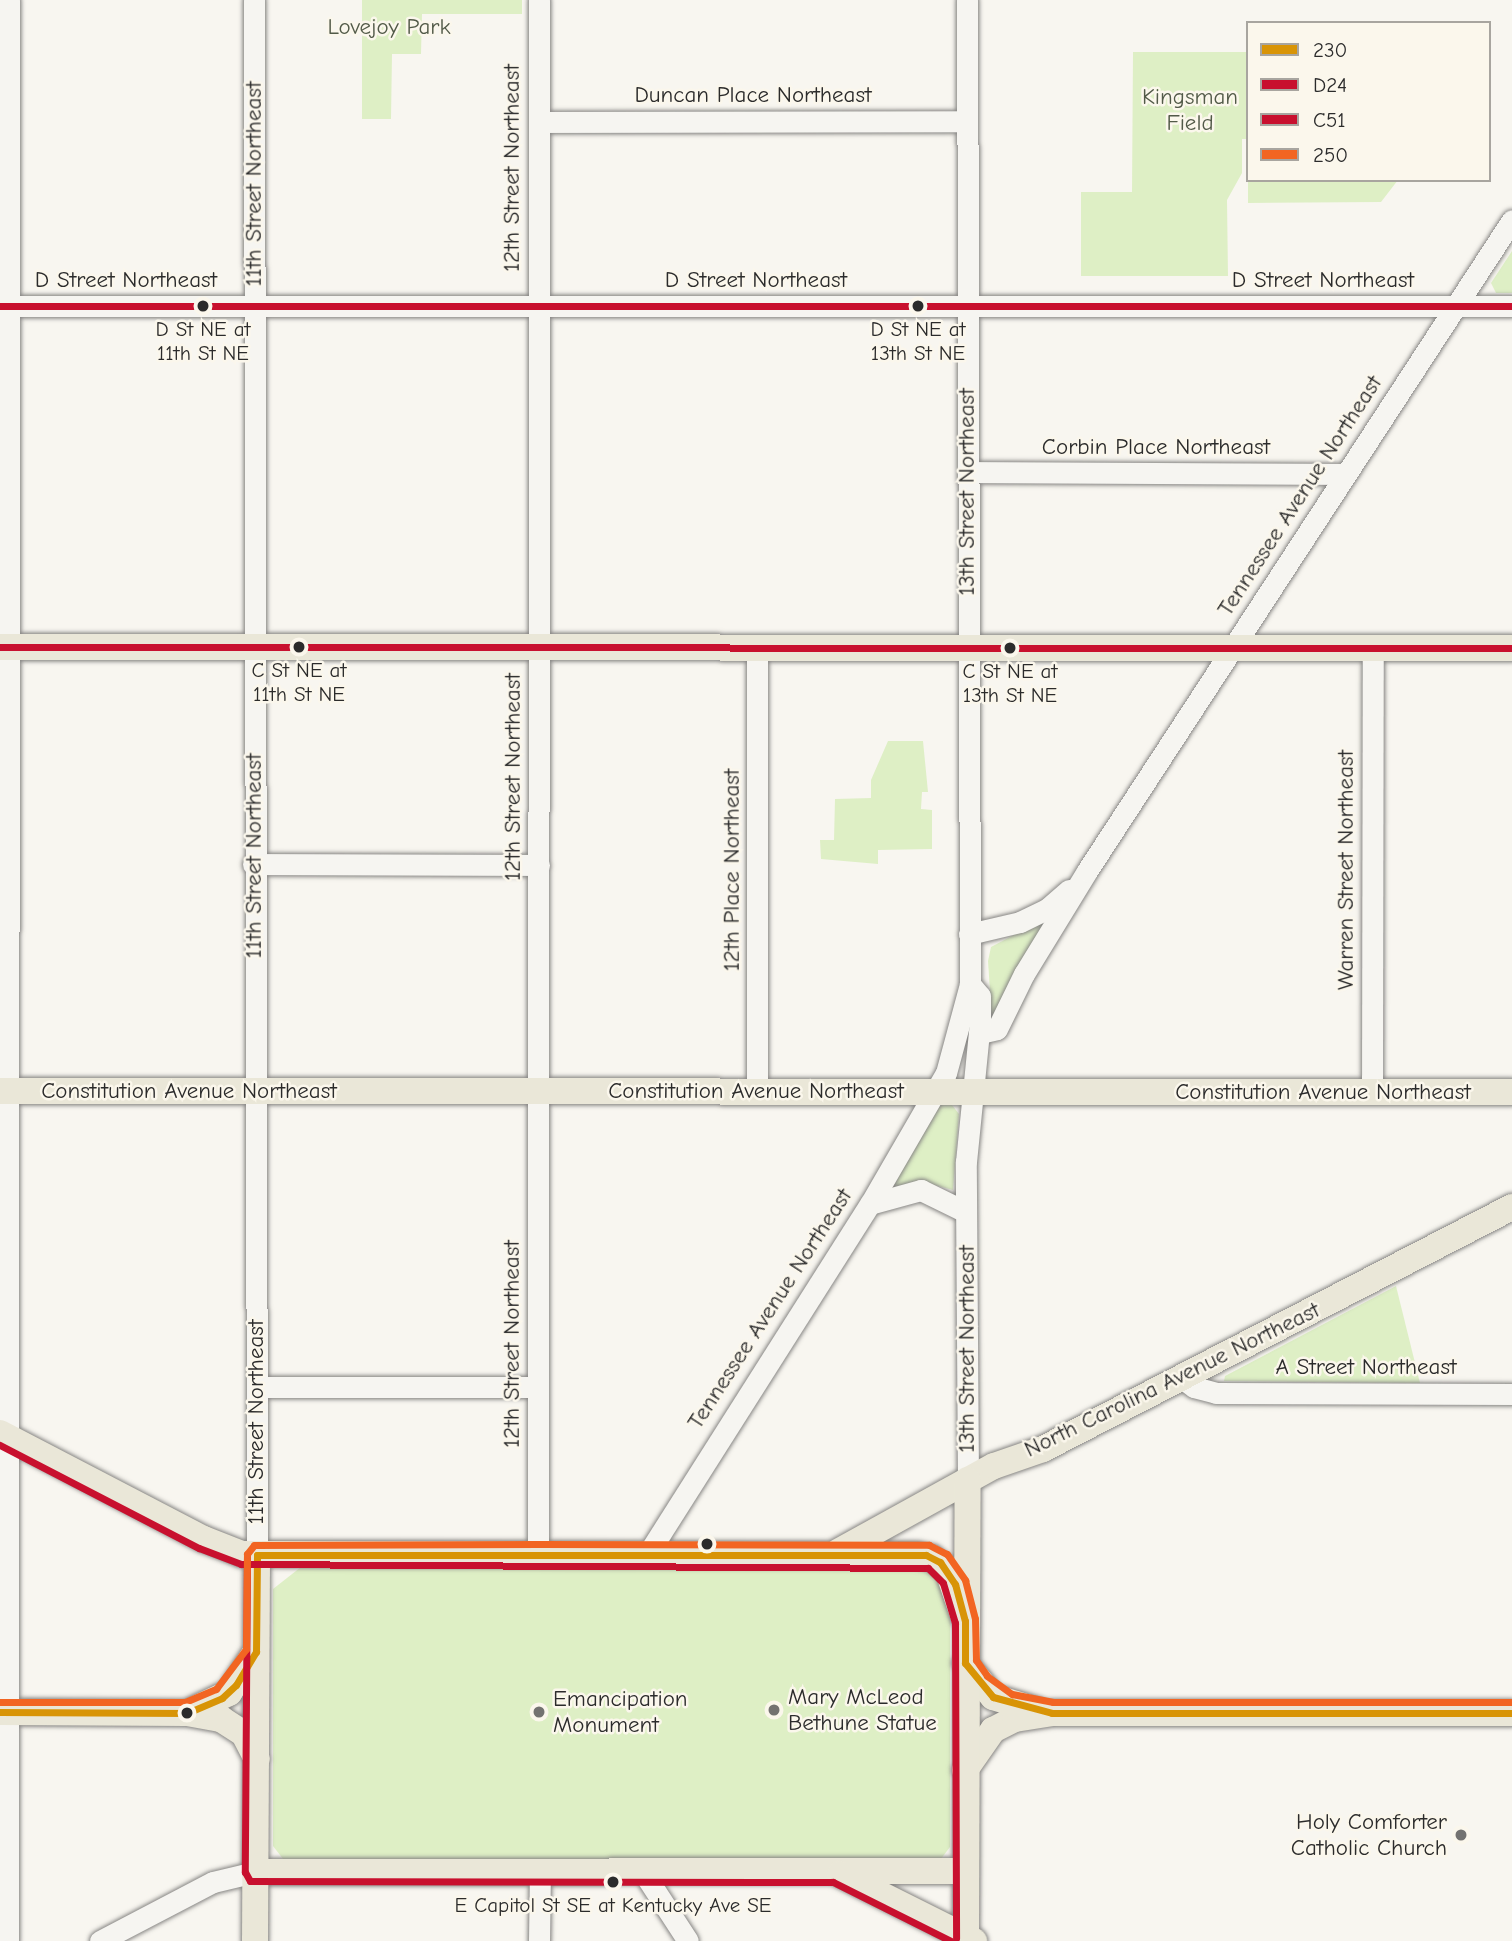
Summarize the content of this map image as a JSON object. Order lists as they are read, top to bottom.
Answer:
{
  "streets": {
    "main road": [
      "11th Street Northeast",
      "13th Street Northeast",
      "Constitution Avenue Northeast",
      "North Carolina Avenue Northeast"
    ],
    "street": [
      "Duncan Place Northeast",
      "12th Street Northeast",
      "D Street Northeast",
      "Corbin Place Northeast",
      "Tennessee Avenue Northeast",
      "12th Place Northeast",
      "Warren Street Northeast",
      "A Street Northeast"
    ]
  },
  "crossings": [
    ["Duncan Place Northeast", "12th Street Northeast"],
    ["Duncan Place Northeast", "13th Street Northeast"],
    ["12th Street Northeast", "D Street Northeast"],
    ["12th Street Northeast", "Constitution Avenue Northeast"],
    ["11th Street Northeast", "D Street Northeast"],
    ["11th Street Northeast", "Constitution Avenue Northeast"],
    ["D Street Northeast", "13th Street Northeast"],
    ["D Street Northeast", "Tennessee Avenue Northeast"],
    ["Corbin Place Northeast", "13th Street Northeast"],
    ["Corbin Place Northeast", "Tennessee Avenue Northeast"],
    ["13th Street Northeast", "Tennessee Avenue Northeast"],
    ["13th Street Northeast", "Constitution Avenue Northeast"],
    ["13th Street Northeast", "North Carolina Avenue Northeast"],
    ["Tennessee Avenue Northeast", "Constitution Avenue Northeast"],
    ["12th Place Northeast", "Constitution Avenue Northeast"],
    ["Warren Street Northeast", "Constitution Avenue Northeast"],
    ["A Street Northeast", "North Carolina Avenue Northeast"]
  ],
  "parks": ["Lovejoy Park", "Kingsman Field"],
  "places": [
    "D St NE at 11th St NE",
    "D St NE at 13th St NE",
    "C St NE at 11th St NE",
    "C St NE at 13th St NE",
    "Mary McLeod Bethune Statue",
    "Emancipation Monument",
    "Holy Comforter Catholic Church",
    "E Capitol St SE at Kentucky Ave SE"
  ],
  "lines": [
    "transit line D24",
    "transit line C51",
    "transit line 250",
    "transit line 230"
  ],
  "legend": [
    "230",
    "D24",
    "C51",
    "250"
  ]
}
